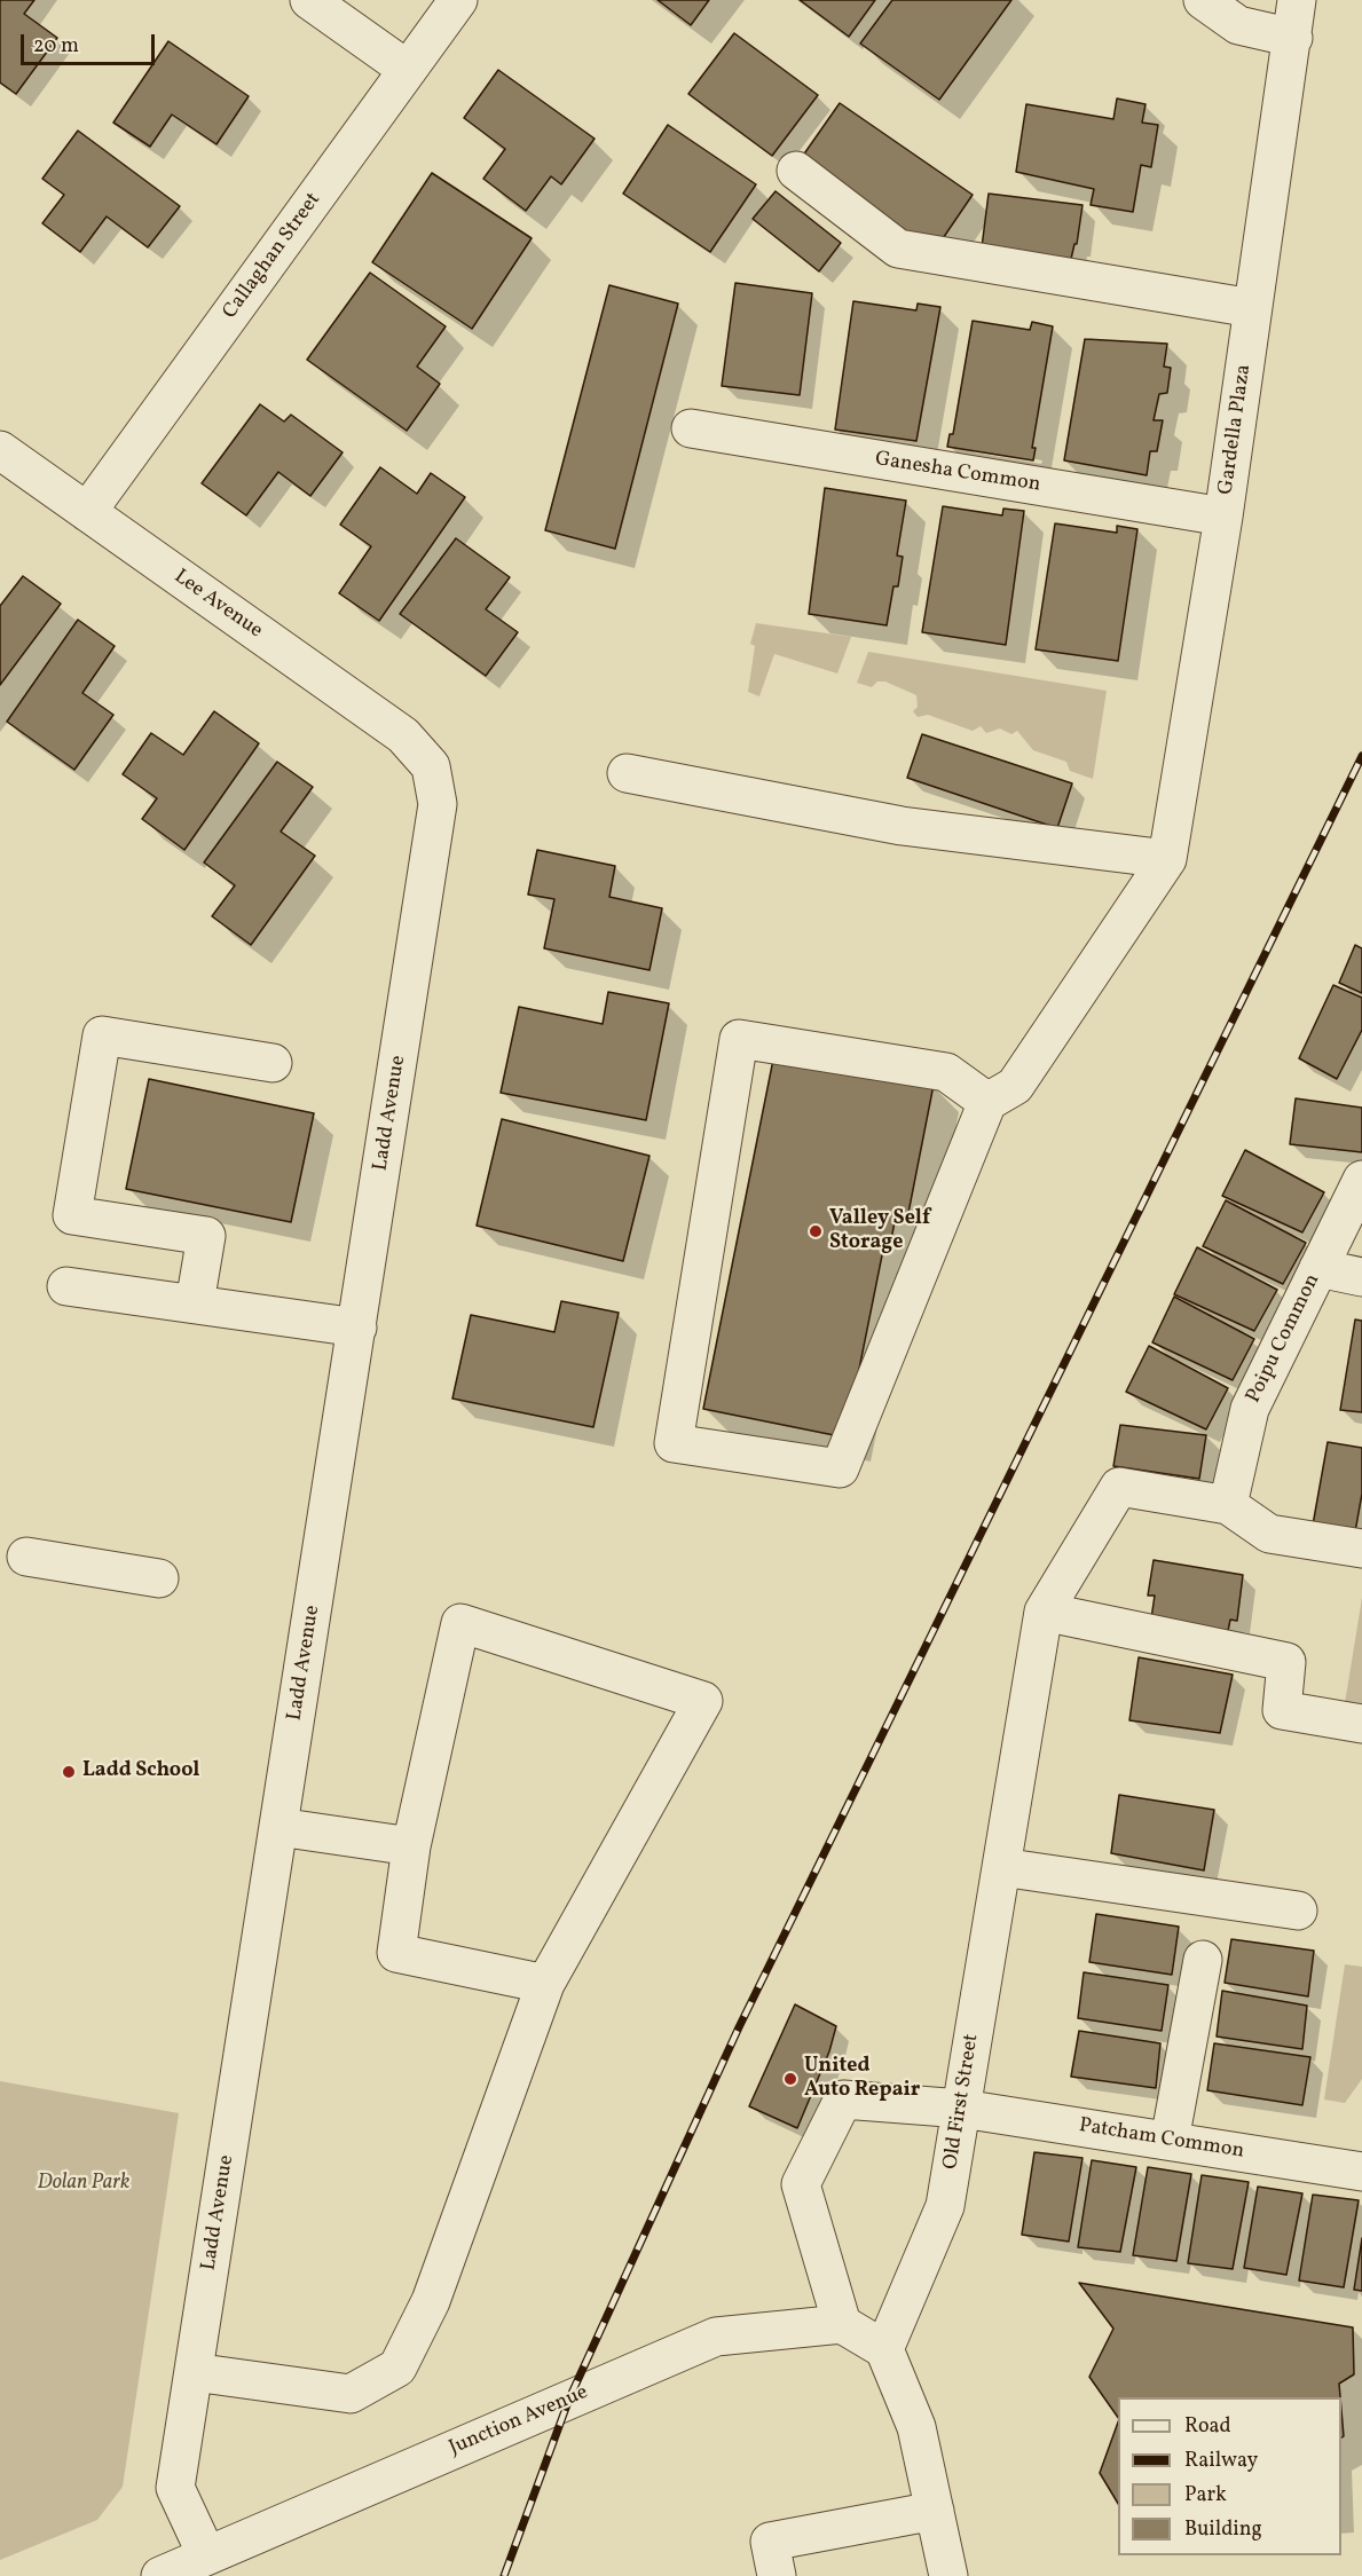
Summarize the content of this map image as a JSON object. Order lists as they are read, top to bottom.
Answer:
{
  "streets": {
    "street": [
      "Callaghan Street",
      "Gardella Plaza",
      "Ganesha Common",
      "Lee Avenue",
      "Ladd Avenue",
      "Poipu Common",
      "Old First Street",
      "Patcham Common",
      "Junction Avenue"
    ]
  },
  "crossings": [
    ["Callaghan Street", "Lee Avenue"],
    ["Gardella Plaza", "Ganesha Common"],
    ["Lee Avenue", "Ladd Avenue"],
    ["Ladd Avenue", "Junction Avenue"],
    ["Old First Street", "Patcham Common"],
    ["Patcham Common", "Junction Avenue"]
  ],
  "parks": ["Dolan Park"],
  "places": ["Valley Self Storage", "Ladd School", "United Auto Repair"],
  "legend": [
    "Road",
    "Railway",
    "Park",
    "Building"
  ],
  "scale_bar": "20 m"
}
